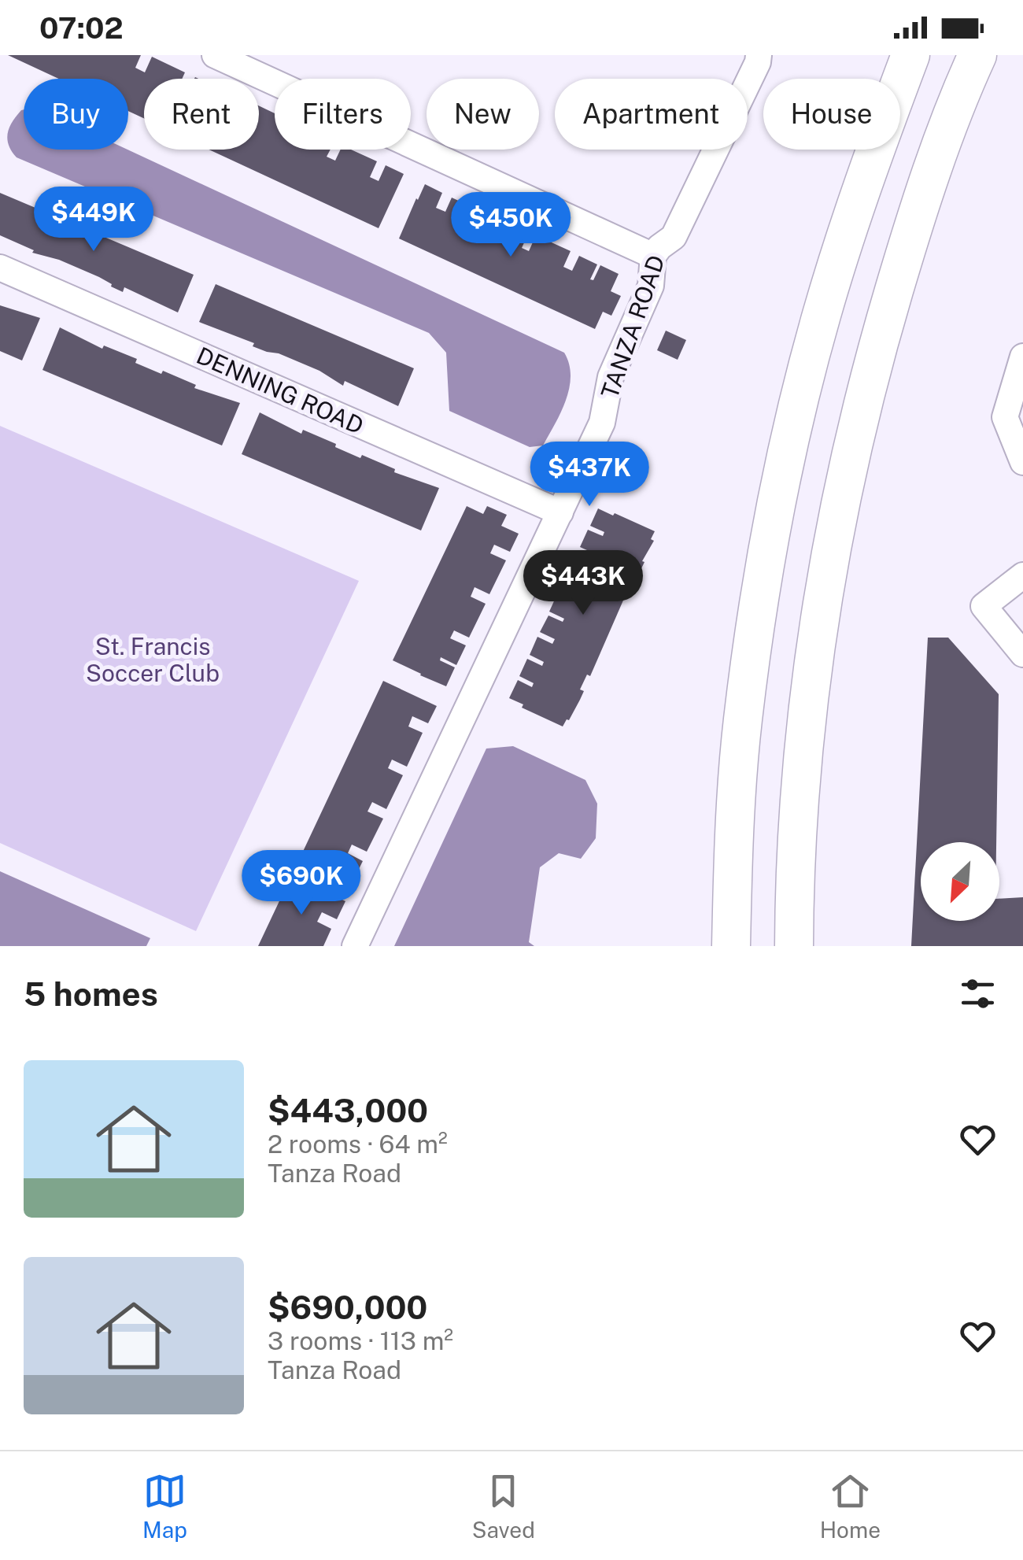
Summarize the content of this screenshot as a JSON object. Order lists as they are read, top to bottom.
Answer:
{
  "streets": {
    "street": ["TANZA ROAD", "DENNING ROAD"]
  },
  "crossings": [
    ["TANZA ROAD", "DENNING ROAD"]
  ],
  "parks": ["St. Francis Soccer Club"],
  "north": "bottom left",
  "page": {
    "status": "07:02",
    "chip": [
      "Buy",
      "Rent",
      "Filters",
      "New",
      "Apartment",
      "House"
    ],
    "price": [
      "$449K",
      "$450K",
      "$437K",
      "$443K",
      "$690K"
    ],
    "heading": "5 homes",
    "list": [
      {
        "name": "$443,000",
        "note": "2 rooms · 64 m² · Tanza Road"
      },
      {
        "name": "$690,000",
        "note": "3 rooms · 113 m² · Tanza Road"
      }
    ],
    "tabs": ["Map", "Saved", "Home"]
  }
}
